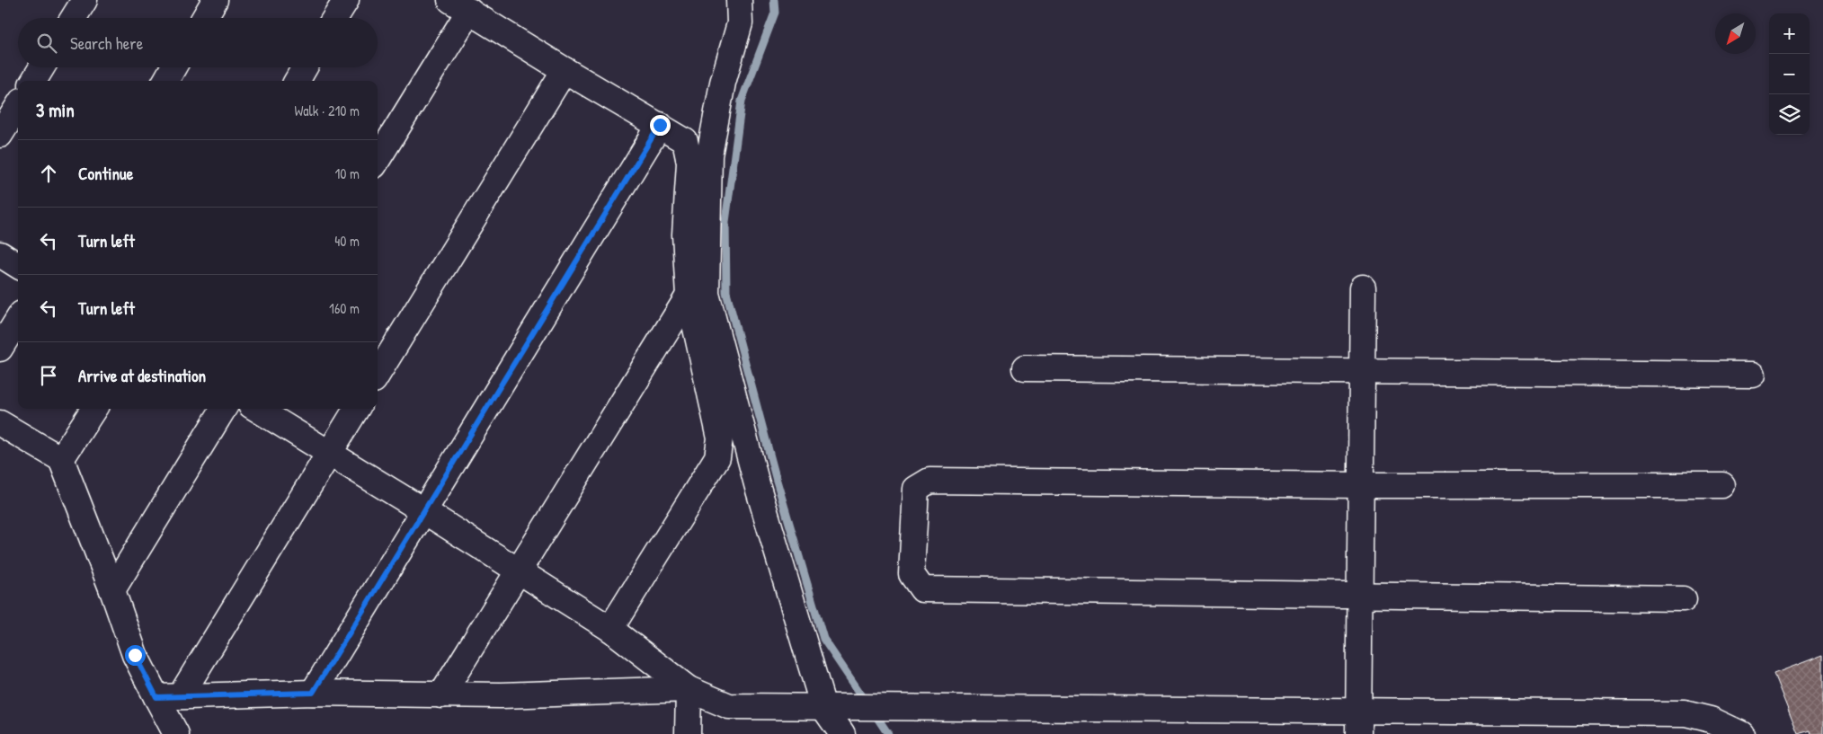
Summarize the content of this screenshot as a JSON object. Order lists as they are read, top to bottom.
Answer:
{
  "north": "bottom left",
  "page": {
    "map_buttons": ["+", "−"],
    "search": "Search here",
    "heading": ["3 min", "Walk · 210 m"],
    "list": [
      ["Continue", "10 m"],
      ["Turn left", "40 m"],
      ["Turn left", "160 m"],
      "Arrive at destination"
    ]
  }
}
